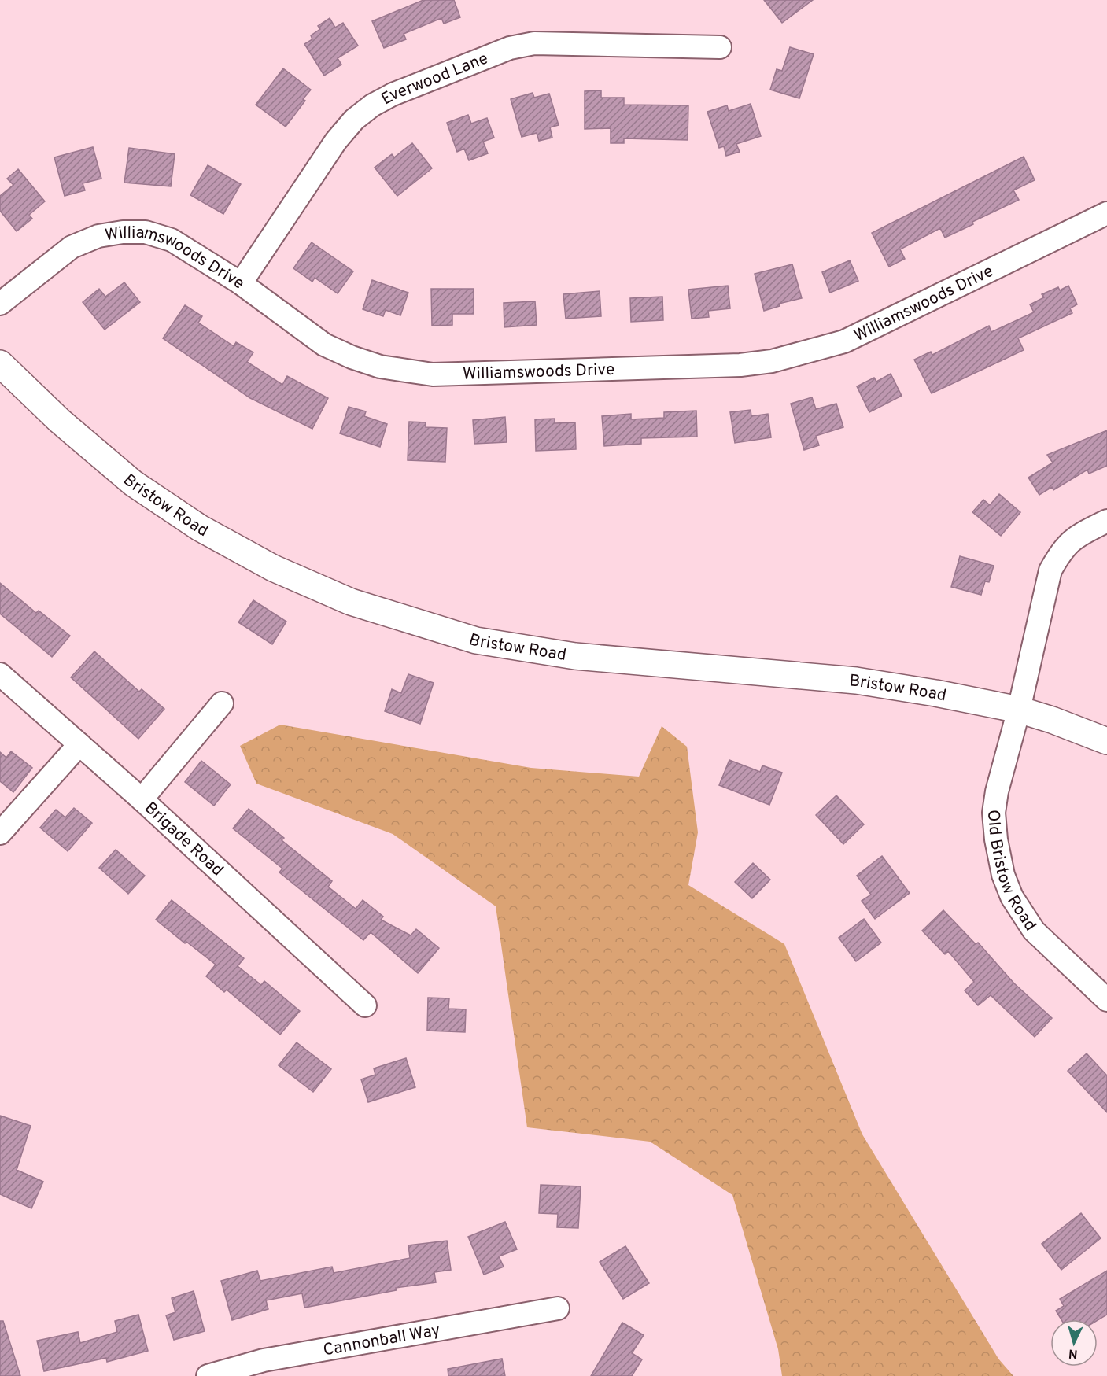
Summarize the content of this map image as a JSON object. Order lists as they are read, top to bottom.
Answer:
{
  "streets": {
    "main road": ["Bristow Road"],
    "street": [
      "Everwood Lane",
      "Williamswoods Drive",
      "Brigade Road",
      "Old Bristow Road",
      "Cannonball Way"
    ]
  },
  "crossings": [
    ["Everwood Lane", "Williamswoods Drive"],
    ["Bristow Road", "Old Bristow Road"]
  ],
  "north": "bottom"
}
